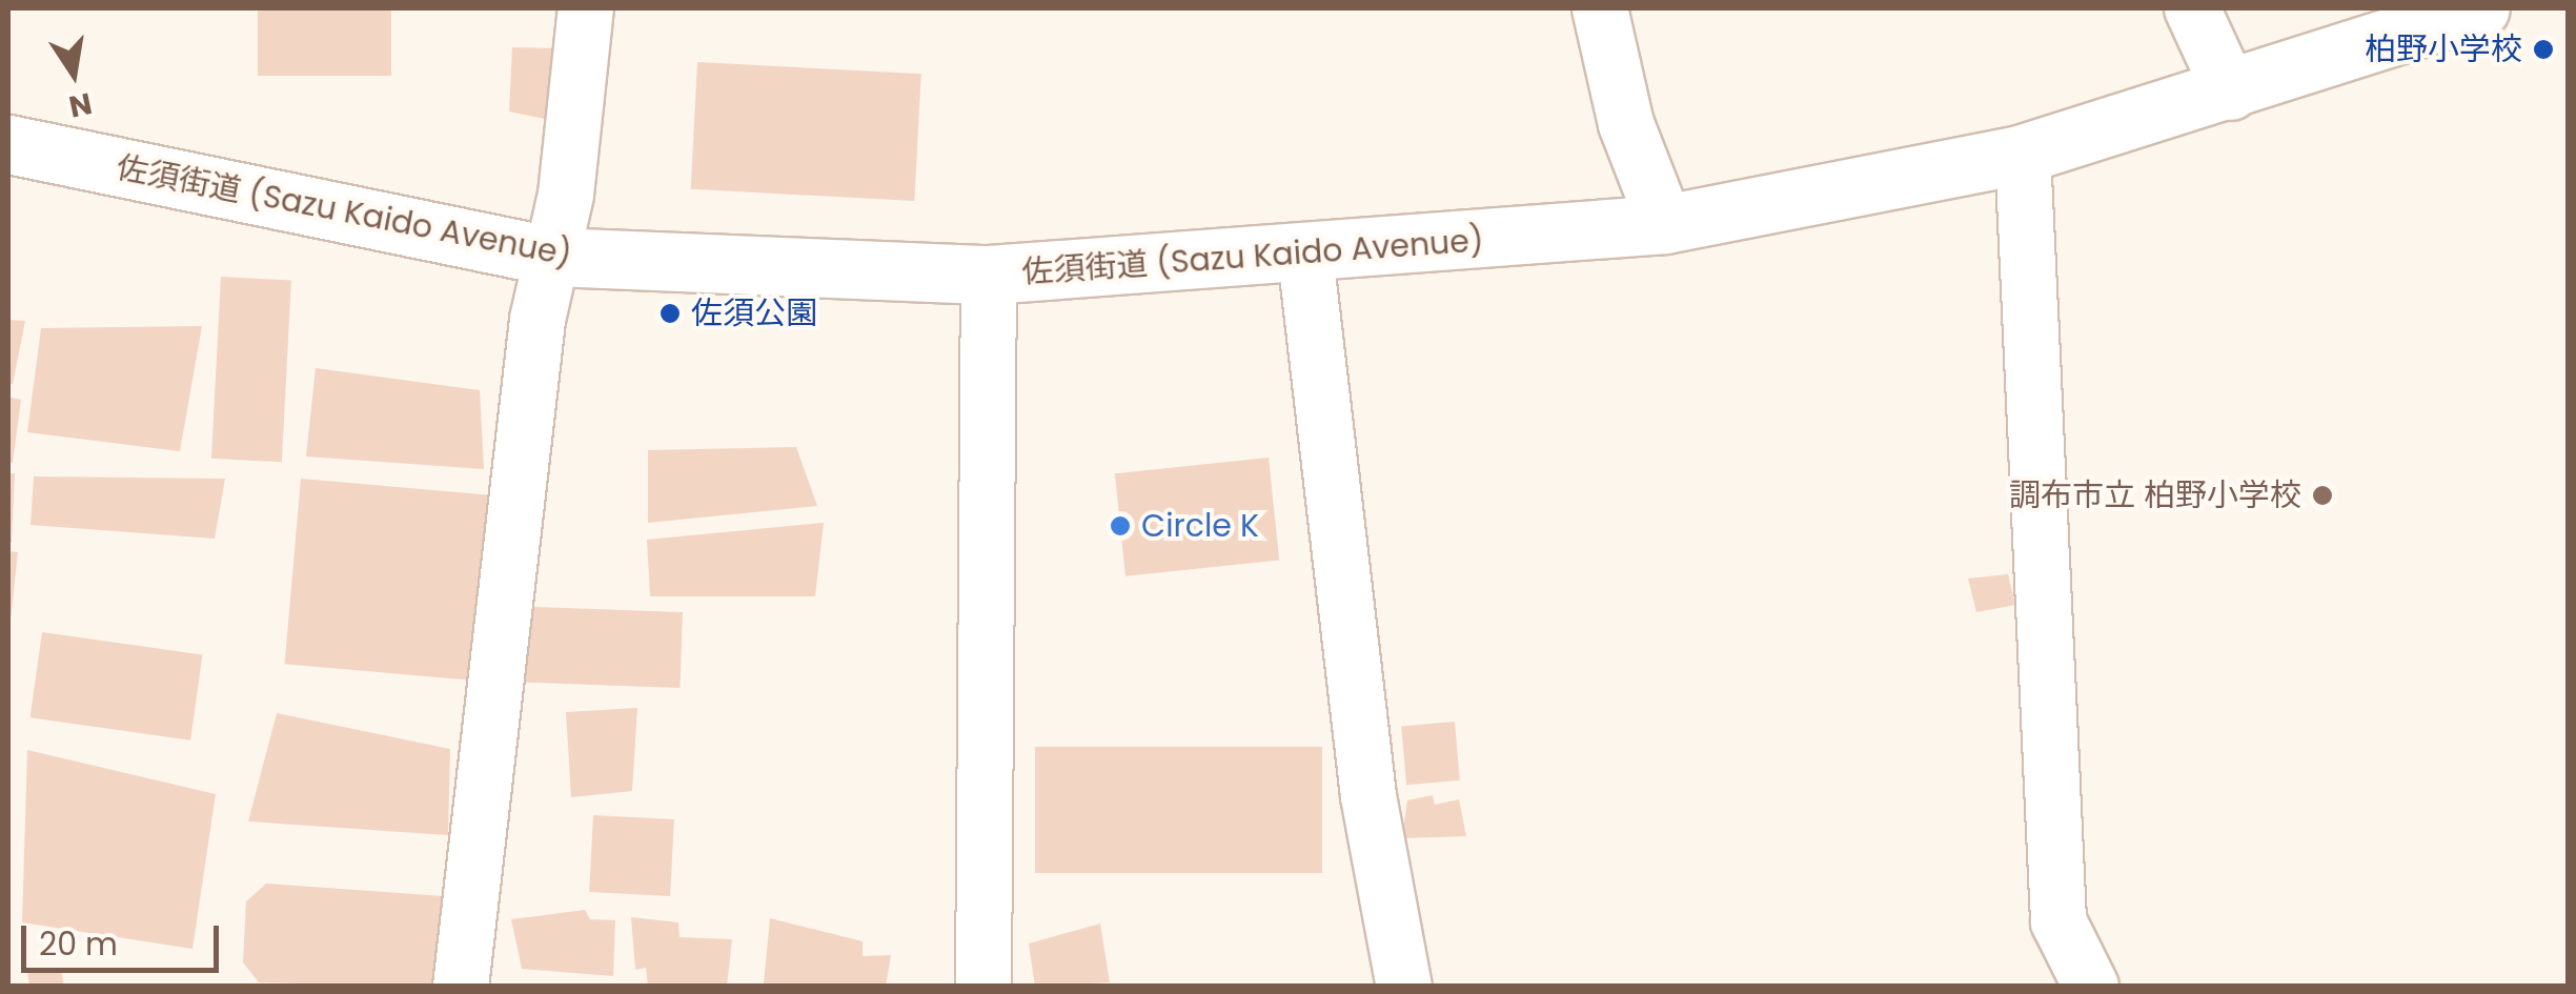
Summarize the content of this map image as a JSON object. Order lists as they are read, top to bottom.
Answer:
{
  "streets": {
    "street": ["佐須街道 (Sazu Kaido Avenue)"]
  },
  "places": [
    "柏野小学校",
    "佐須公園",
    "調布市立 柏野小学校",
    "Circle K"
  ],
  "scale_bar": "20 m",
  "north": "bottom"
}
